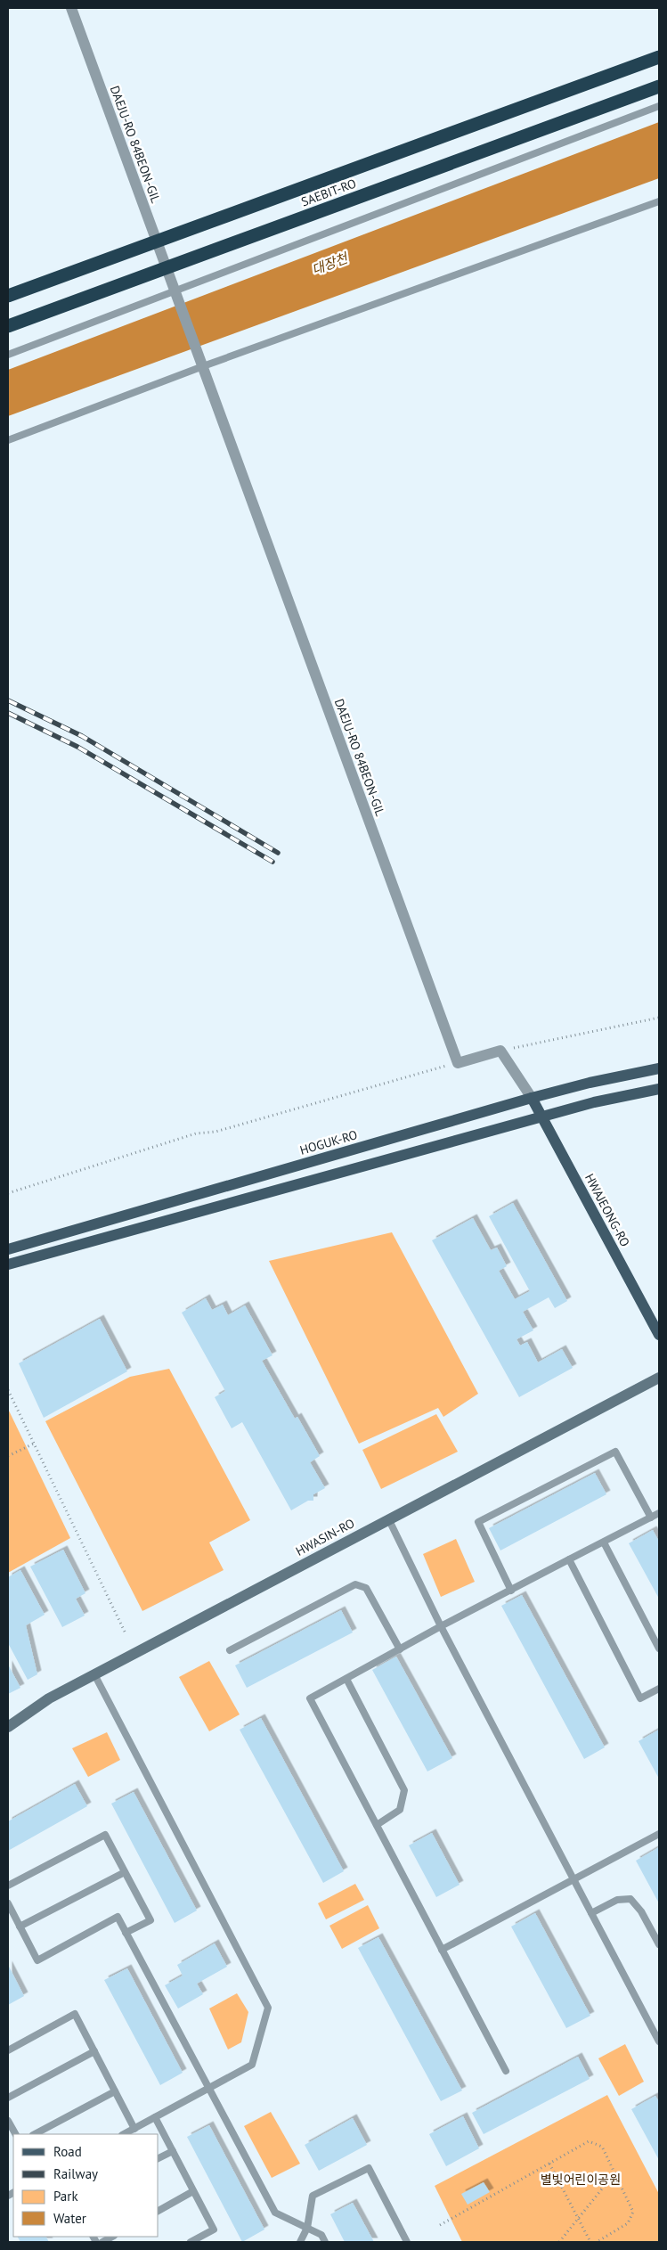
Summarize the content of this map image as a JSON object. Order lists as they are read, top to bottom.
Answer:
{
  "streets": {
    "highway": ["SAEBIT-RO"],
    "main road": ["HOGUK-RO", "HWAJEONG-RO", "HWASIN-RO"],
    "street": ["DAEJU-RO 84BEON-GIL"]
  },
  "crossings": [
    ["HOGUK-RO", "HWAJEONG-RO"]
  ],
  "water": ["대장천"],
  "parks": ["별빛어린이공원"],
  "legend": [
    "Road",
    "Railway",
    "Park",
    "Water"
  ]
}
